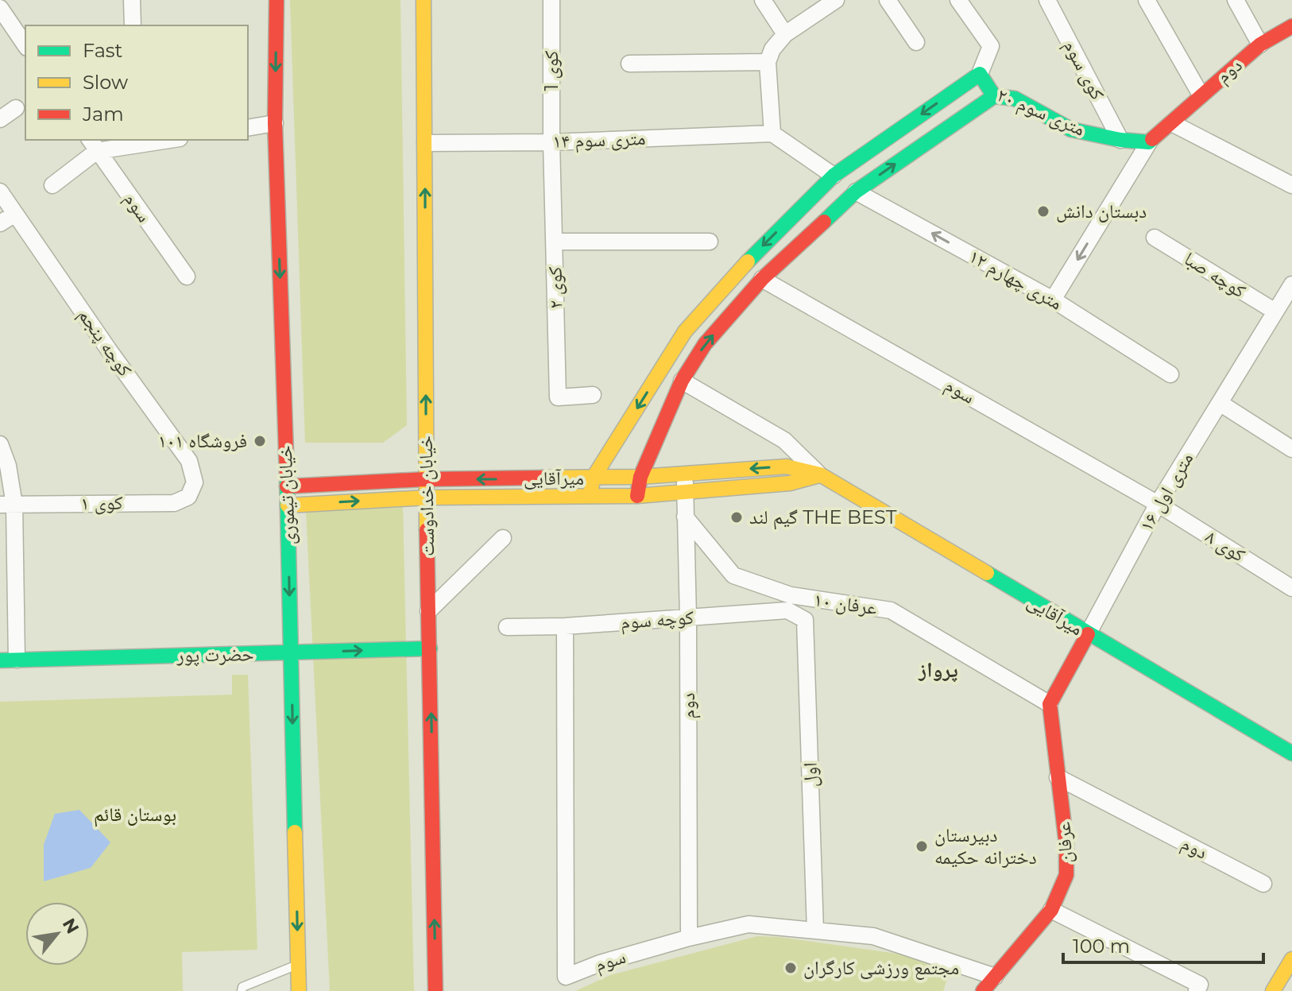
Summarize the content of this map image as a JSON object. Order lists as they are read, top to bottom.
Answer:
{
  "streets": {
    "street": [
      "کوی سوم",
      "کوی 1",
      "دوم",
      "۲۰ متری سوم",
      "۱۴ متری سوم",
      "سوم",
      "کوچه صبا",
      "۱۲ متری چهارم",
      "کوی ۲",
      "کوچه پنجم",
      "میرآقایی",
      "۱۶ متری اول",
      "خیابان تیموری",
      "خیابان خدادوست",
      "کوی ۱",
      "کوی ۸",
      "عرفان ۱۰",
      "کوچه سوم",
      "حضرت پور",
      "اول",
      "عرفان"
    ]
  },
  "crossings": [
    ["کوی سوم", "۲۰ متری سوم"],
    ["کوی 1", "۱۴ متری سوم"],
    ["کوی 1", "کوی ۲"],
    ["دوم", "۲۰ متری سوم"],
    ["دوم", "سوم"],
    ["دوم", "میرآقایی"],
    ["دوم", "عرفان ۱۰"],
    ["دوم", "کوچه سوم"],
    ["دوم", "عرفان"],
    ["۱۴ متری سوم", "کوی ۲"],
    ["۱۴ متری سوم", "خیابان خدادوست"],
    ["سوم", "۱۶ متری اول"],
    ["سوم", "کوی ۸"],
    ["سوم", "کوچه سوم"],
    ["سوم", "اول"],
    ["سوم", "عرفان"],
    ["کوچه صبا", "۱۶ متری اول"],
    ["کوچه پنجم", "کوی ۱"],
    ["میرآقایی", "۱۶ متری اول"],
    ["میرآقایی", "خیابان تیموری"],
    ["میرآقایی", "خیابان خدادوست"],
    ["۱۶ متری اول", "کوی ۸"],
    ["۱۶ متری اول", "عرفان ۱۰"],
    ["۱۶ متری اول", "عرفان"],
    ["خیابان تیموری", "حضرت پور"],
    ["خیابان خدادوست", "حضرت پور"],
    ["عرفان ۱۰", "عرفان"],
    ["کوچه سوم", "اول"]
  ],
  "one_way": ["۱۲ متری چهارم", "خیابان تیموری", "خیابان خدادوست"],
  "districts": ["پرواز"],
  "parks": ["بوستان قائم"],
  "places": [
    "دبستان دانش",
    "فروشگاه ۱۰۱",
    "گیم لند THE BEST",
    "دبیرستان دخترانه حکیمه",
    "مجتمع ورزشی کارگران"
  ],
  "legend": ["Fast", "Slow", "Jam"],
  "scale_bar": "100 m",
  "north": "top right"
}
